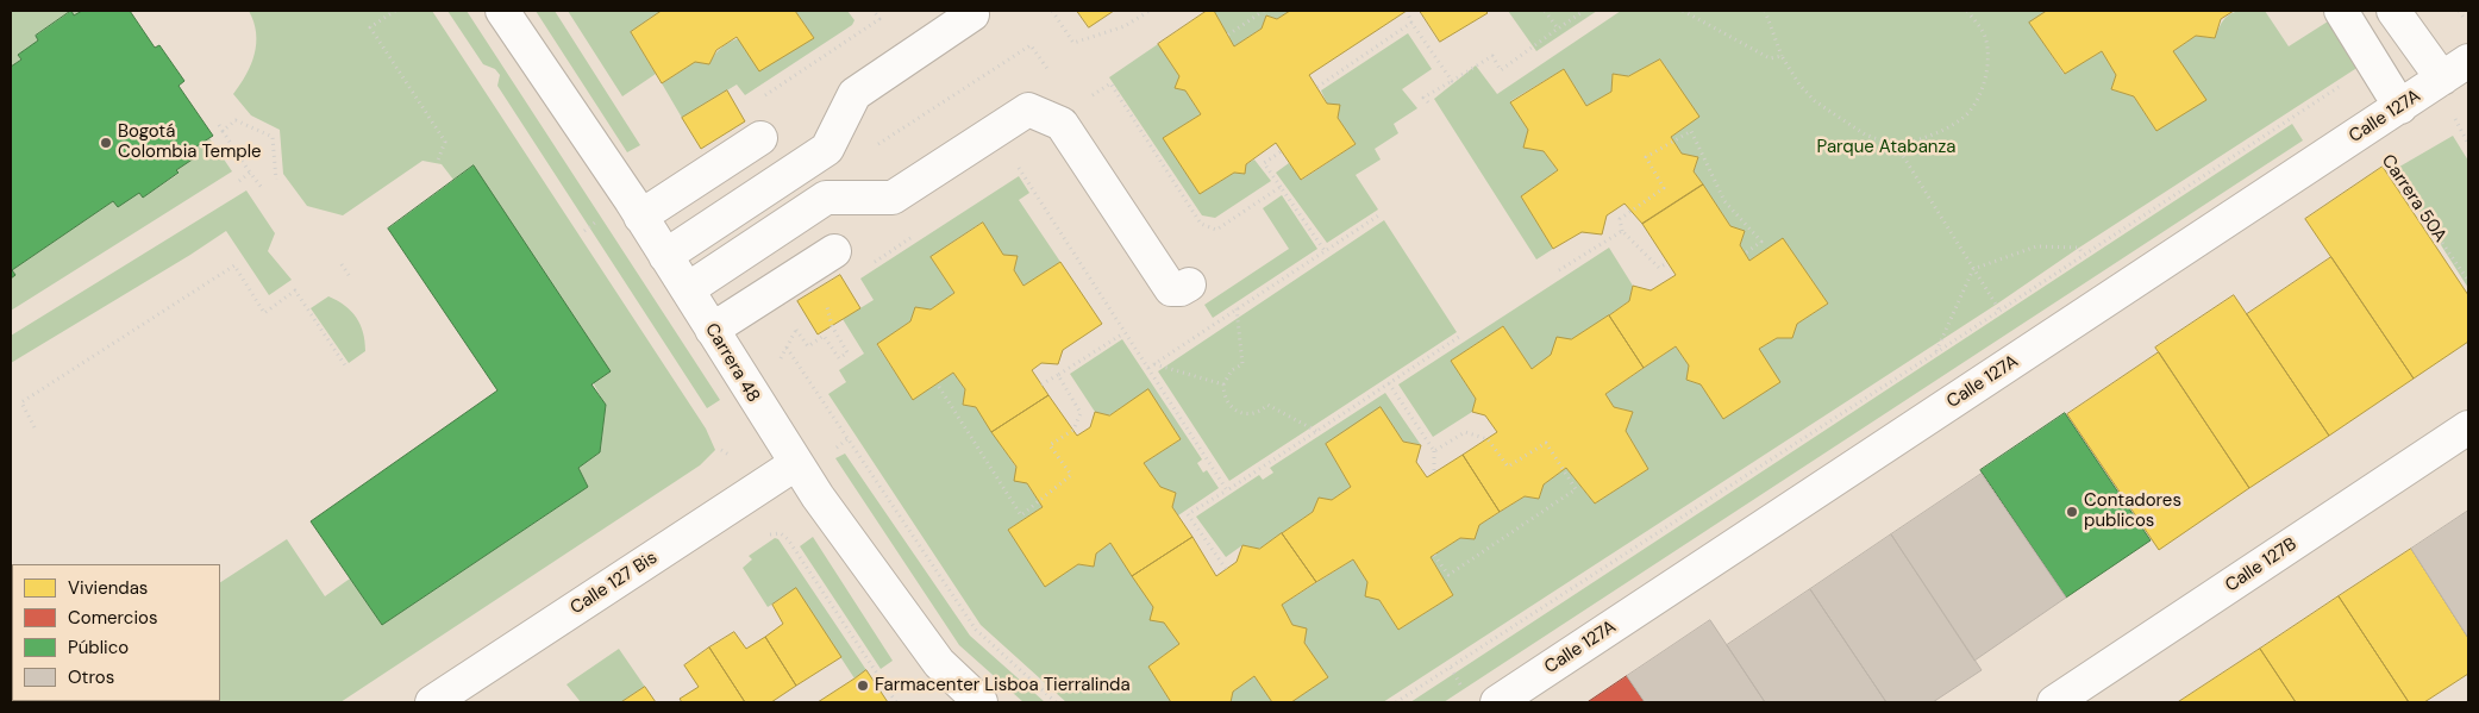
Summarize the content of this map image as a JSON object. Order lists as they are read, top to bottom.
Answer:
{
  "streets": {
    "street": [
      "Calle 127A",
      "Carrera 48",
      "Calle 127B",
      "Calle 127 Bis"
    ],
    "path": ["Carrera 50A"]
  },
  "crossings": [
    ["Calle 127A", "Carrera 50A"],
    ["Carrera 48", "Calle 127 Bis"]
  ],
  "parks": ["Parque Atabanza"],
  "places": ["Bogotá Colombia Temple", "Contadores publicos", "Farmacenter Lisboa Tierralinda"],
  "legend": [
    "Viviendas",
    "Comercios",
    "Público",
    "Otros"
  ]
}
